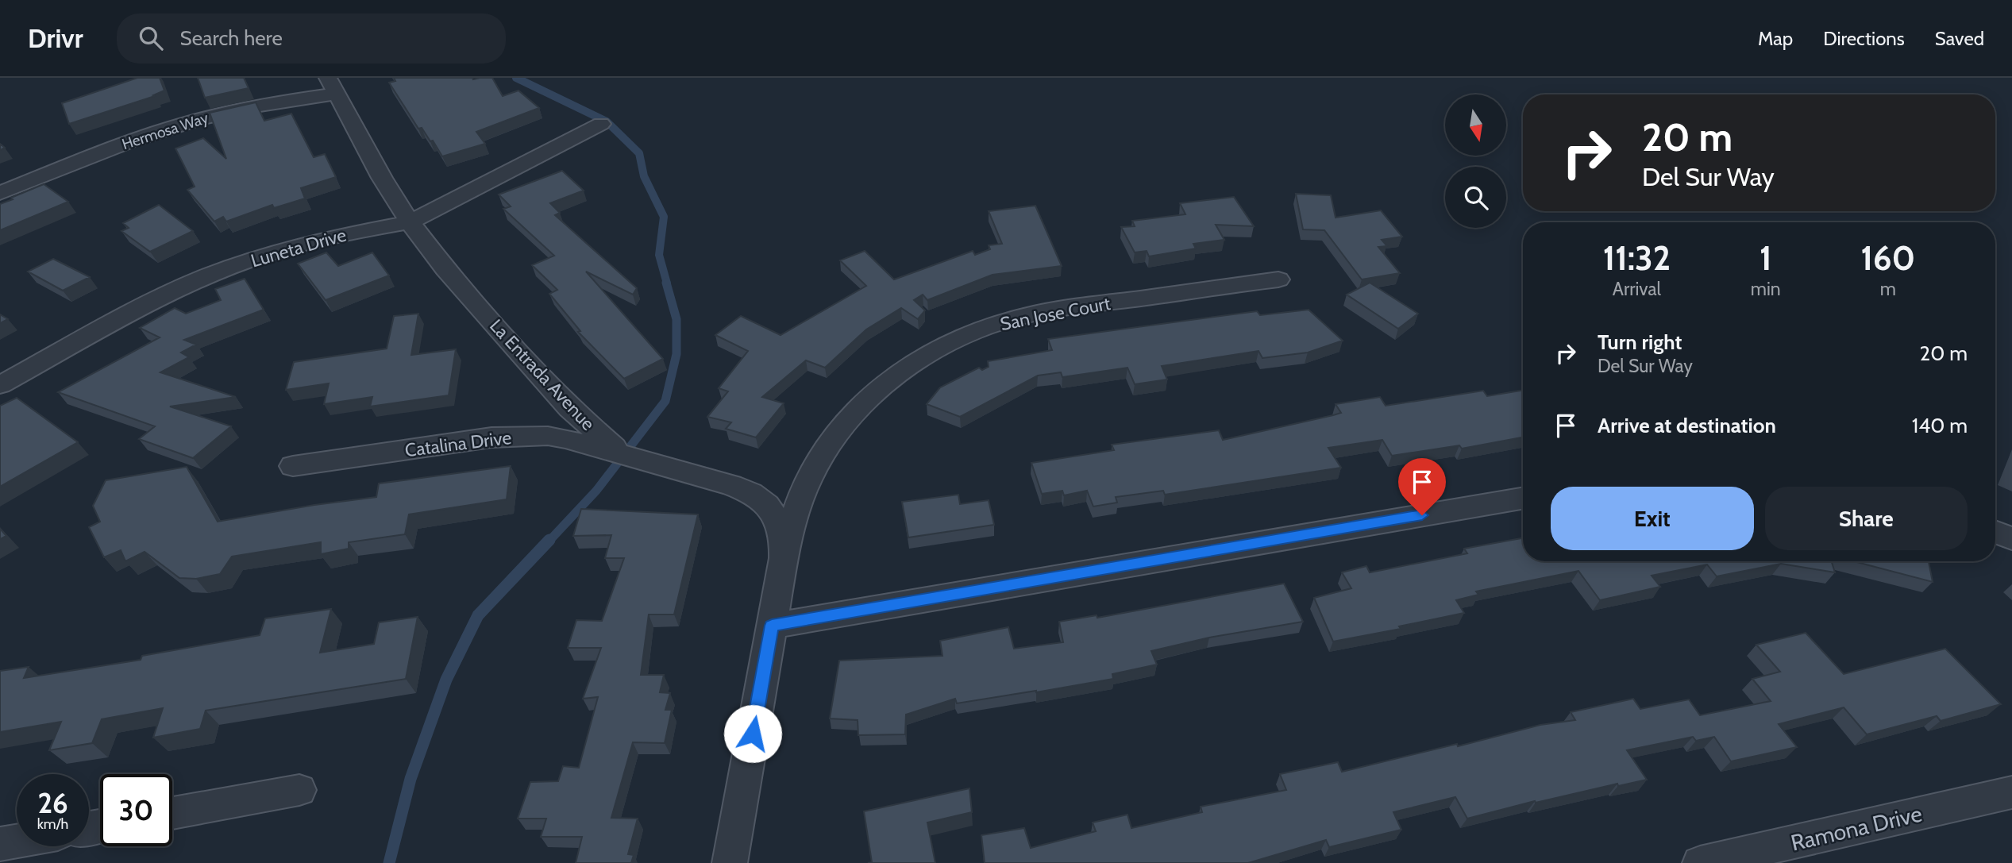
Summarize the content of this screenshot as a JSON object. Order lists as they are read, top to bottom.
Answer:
{
  "streets": {
    "street": [
      "Hermosa Way",
      "Luneta Drive",
      "San Jose Court",
      "La Entrada Avenue",
      "Catalina Drive",
      "Ramona Drive"
    ]
  },
  "crossings": [
    ["Hermosa Way", "La Entrada Avenue"],
    ["Luneta Drive", "La Entrada Avenue"],
    ["San Jose Court", "La Entrada Avenue"],
    ["La Entrada Avenue", "Catalina Drive"]
  ],
  "north": "bottom",
  "page": {
    "header": "Drivr",
    "search": "Search here",
    "nav": ["Map", "Directions", "Saved"],
    "turn": ["20 m", "Del Sur Way"],
    "eta": [
      "11:32",
      "Arrival",
      "1",
      "min",
      "160",
      "m"
    ],
    "list": [
      {
        "name": "Turn right",
        "note": "Del Sur Way",
        "value": "20 m"
      },
      {
        "name": "Arrive at destination",
        "value": "140 m"
      }
    ],
    "buttons": ["Exit", "Share"],
    "speed": "26 km/h",
    "limit": "30"
  }
}
